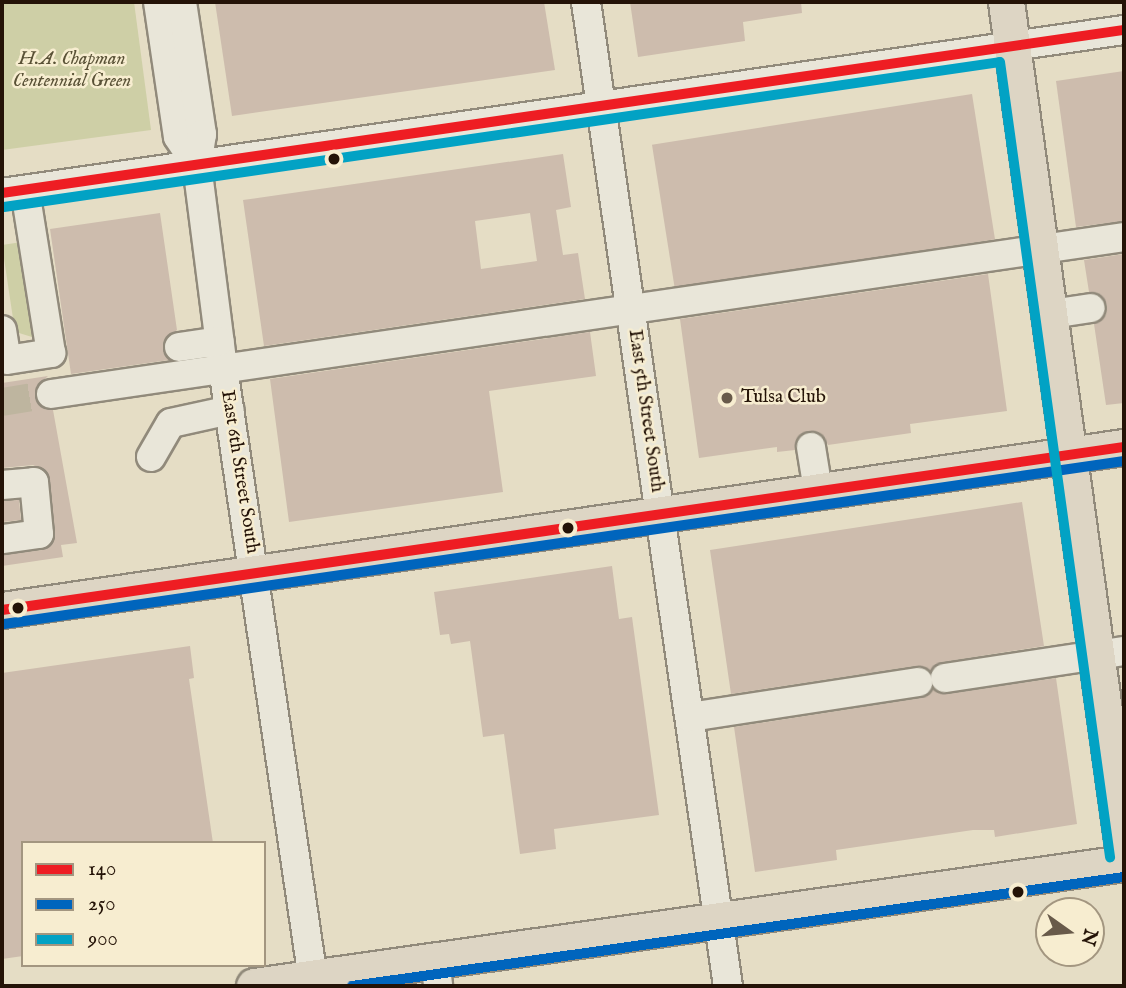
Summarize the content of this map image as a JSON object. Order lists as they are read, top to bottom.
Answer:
{
  "streets": {
    "street": ["East 5th Street South", "East 6th Street South"]
  },
  "parks": ["H.A. Chapman Centennial Green"],
  "places": ["Tulsa Club"],
  "lines": ["transit line 140", "transit line 900", "transit line 250"],
  "legend": ["140", "250", "900"],
  "north": "right"
}
